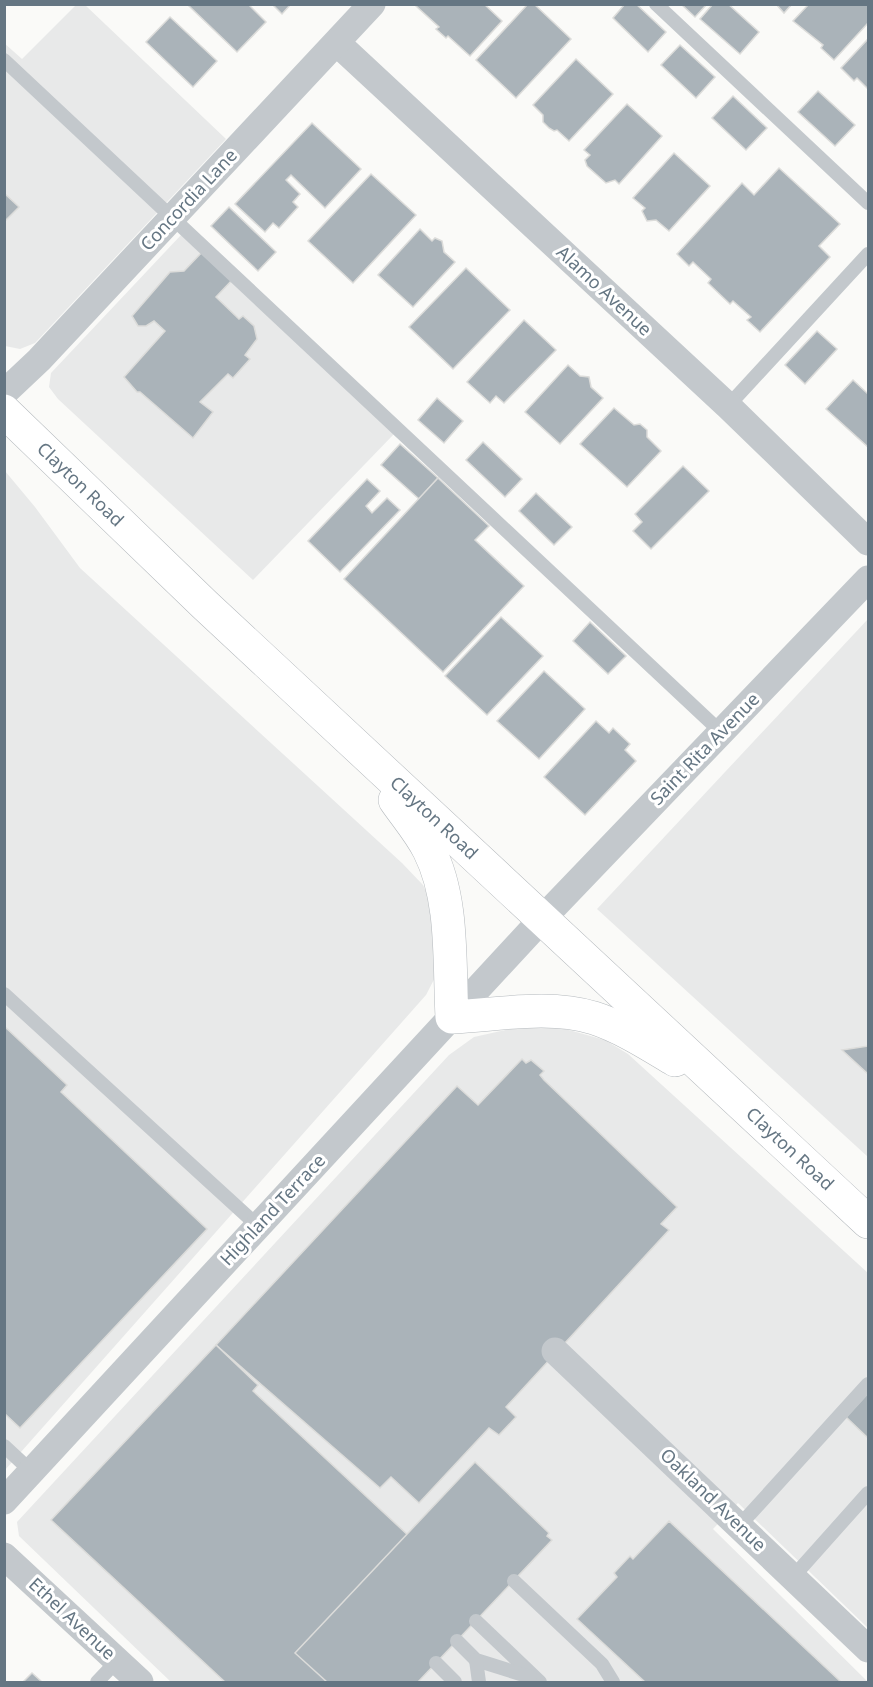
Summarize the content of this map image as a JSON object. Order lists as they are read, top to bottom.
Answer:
{
  "streets": {
    "main road": ["Clayton Road"],
    "street": [
      "Concordia Lane",
      "Alamo Avenue",
      "Saint Rita Avenue",
      "Highland Terrace",
      "Oakland Avenue",
      "Ethel Avenue"
    ]
  },
  "crossings": [
    ["Concordia Lane", "Alamo Avenue"],
    ["Clayton Road", "Saint Rita Avenue"],
    ["Clayton Road", "Highland Terrace"],
    ["Saint Rita Avenue", "Highland Terrace"]
  ]
}
